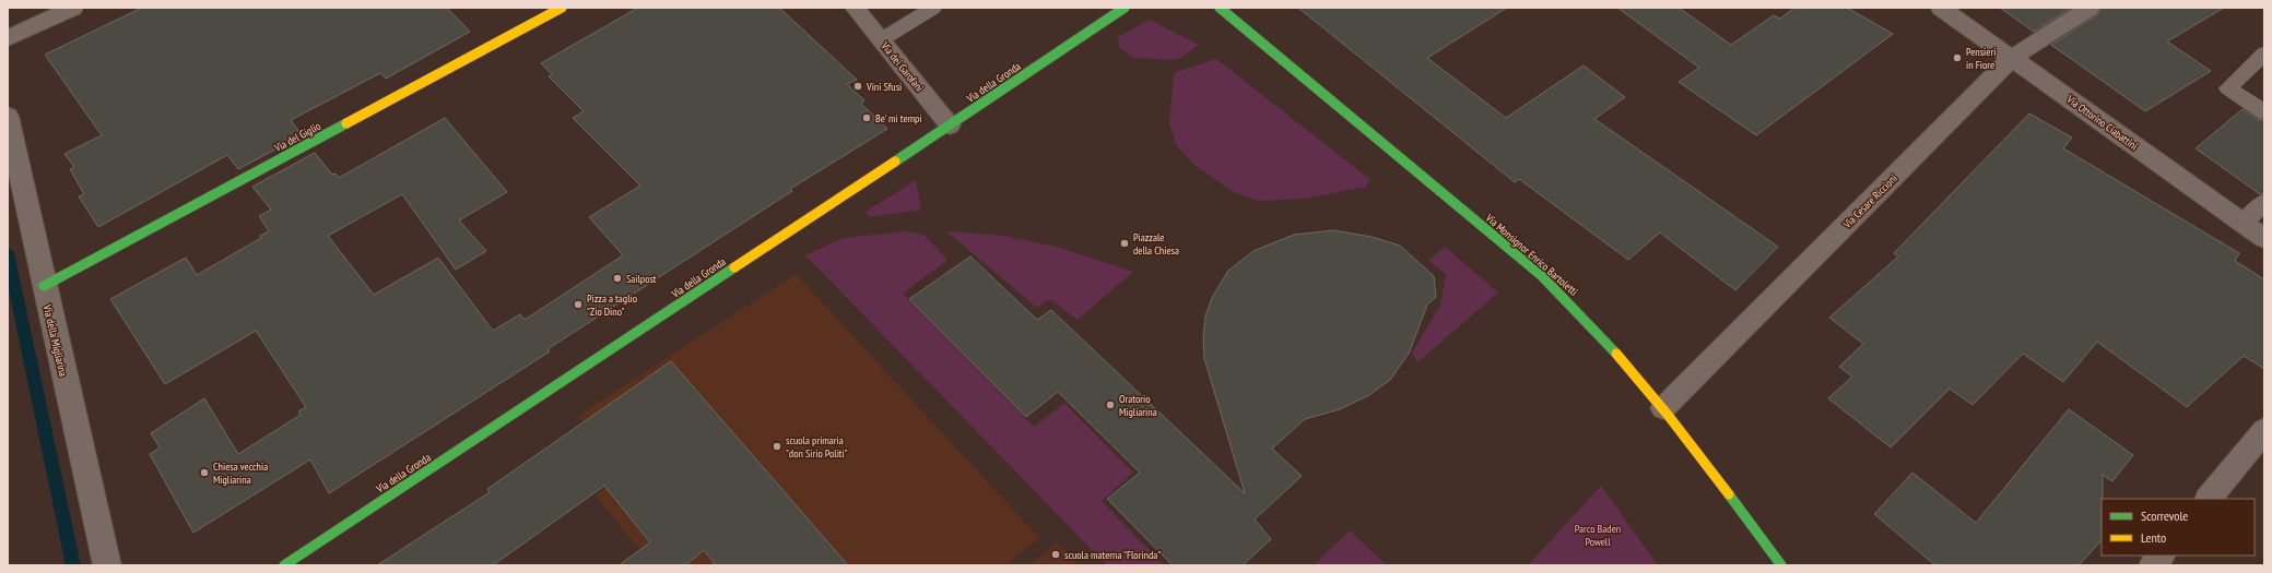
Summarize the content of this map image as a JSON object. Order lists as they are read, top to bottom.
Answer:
{
  "streets": {
    "street": [
      "Via dei Garofani",
      "Via della Gronda",
      "Via Ottorino Ciabattini",
      "Via del Giglio",
      "Via Cesare Riccioni",
      "Via Monsignor Enrico Bartoletti",
      "Via della Migliarina"
    ]
  },
  "crossings": [
    ["Via dei Garofani", "Via della Gronda"],
    ["Via Ottorino Ciabattini", "Via Cesare Riccioni"],
    ["Via del Giglio", "Via della Migliarina"],
    ["Via Cesare Riccioni", "Via Monsignor Enrico Bartoletti"]
  ],
  "parks": ["Parco Baden Powell"],
  "places": [
    "Pensieri in Fiore",
    "Vini Sfusi",
    "Be' mi tempi",
    "Piazzale della Chiesa",
    "Sailpost",
    "Pizza a taglio \"Zio Dino\"",
    "Oratorio Migliarina",
    "scuola primaria \"don Sirio Politi\"",
    "Chiesa vecchia Migliarina",
    "scuola materna \"Florinda\""
  ],
  "legend": ["Scorrevole", "Lento"]
}
